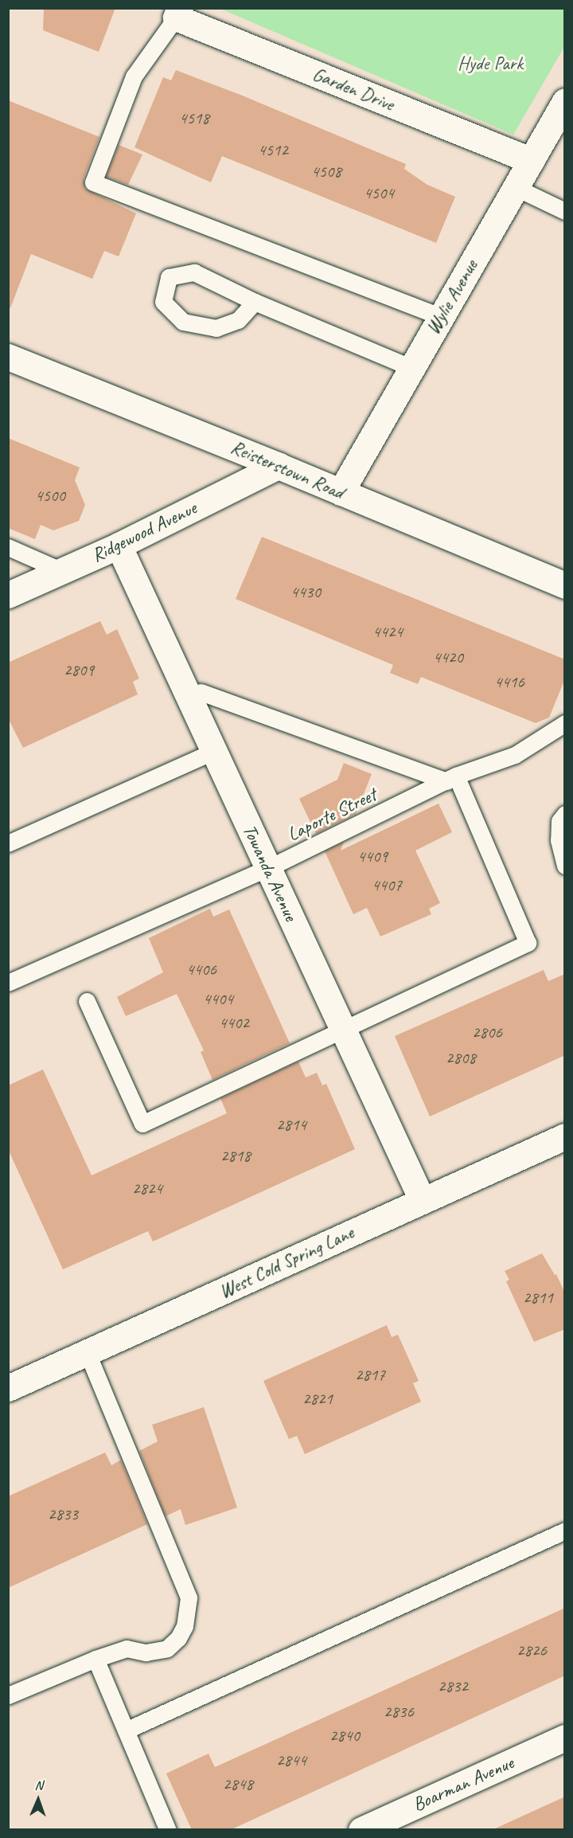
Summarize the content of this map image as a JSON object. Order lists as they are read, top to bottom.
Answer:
{
  "streets": {
    "street": [
      "Garden Drive",
      "Wylie Avenue",
      "Reisterstown Road",
      "Ridgewood Avenue",
      "Towanda Avenue",
      "West Cold Spring Lane",
      "Boarman Avenue"
    ],
    "lane": ["Laporte Street"]
  },
  "crossings": [
    ["Garden Drive", "Wylie Avenue"],
    ["Wylie Avenue", "Reisterstown Road"],
    ["Reisterstown Road", "Ridgewood Avenue"],
    ["Ridgewood Avenue", "Towanda Avenue"],
    ["Laporte Street", "Towanda Avenue"],
    ["Towanda Avenue", "West Cold Spring Lane"]
  ],
  "parks": ["Hyde Park"],
  "house_numbers": [
    "4518",
    "4512",
    "4508",
    "4504",
    "4500",
    "4430",
    "4424",
    "4420",
    "2809",
    "4416",
    "4409",
    "4407",
    "4406",
    "4404",
    "4402",
    "2806",
    "2808",
    "2814",
    "2818",
    "2824",
    "2811",
    "2817",
    "2821",
    "2833",
    "2826",
    "2832",
    "2836",
    "2840",
    "2844",
    "2848"
  ],
  "north": "top"
}
